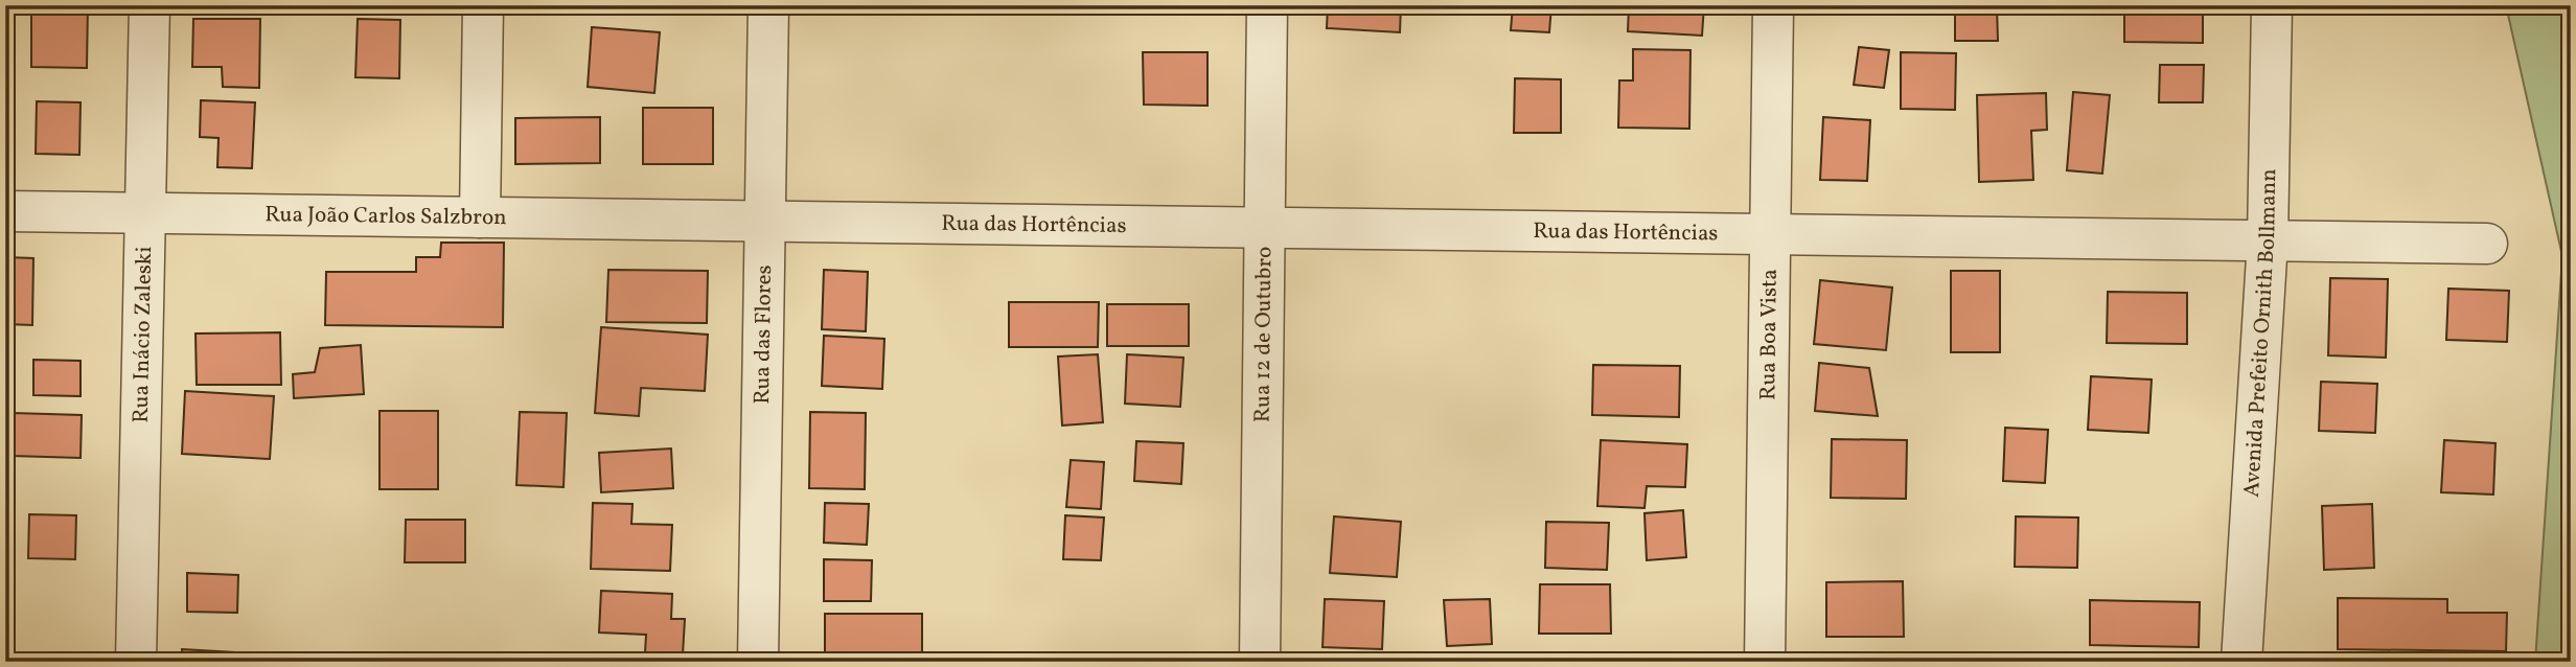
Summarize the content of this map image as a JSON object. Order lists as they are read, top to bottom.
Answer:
{
  "streets": {
    "street": [
      "Rua João Carlos Salzbron",
      "Rua das Hortências",
      "Rua Inácio Zaleski",
      "Rua das Flores",
      "Rua 12 de Outubro",
      "Rua Boa Vista",
      "Avenida Prefeito Ornith Bollmann"
    ]
  },
  "crossings": [
    ["Rua João Carlos Salzbron", "Rua das Hortências"],
    ["Rua João Carlos Salzbron", "Rua Inácio Zaleski"],
    ["Rua João Carlos Salzbron", "Rua das Flores"],
    ["Rua das Hortências", "Rua das Flores"],
    ["Rua das Hortências", "Rua 12 de Outubro"],
    ["Rua das Hortências", "Rua Boa Vista"],
    ["Rua das Hortências", "Avenida Prefeito Ornith Bollmann"]
  ]
}
